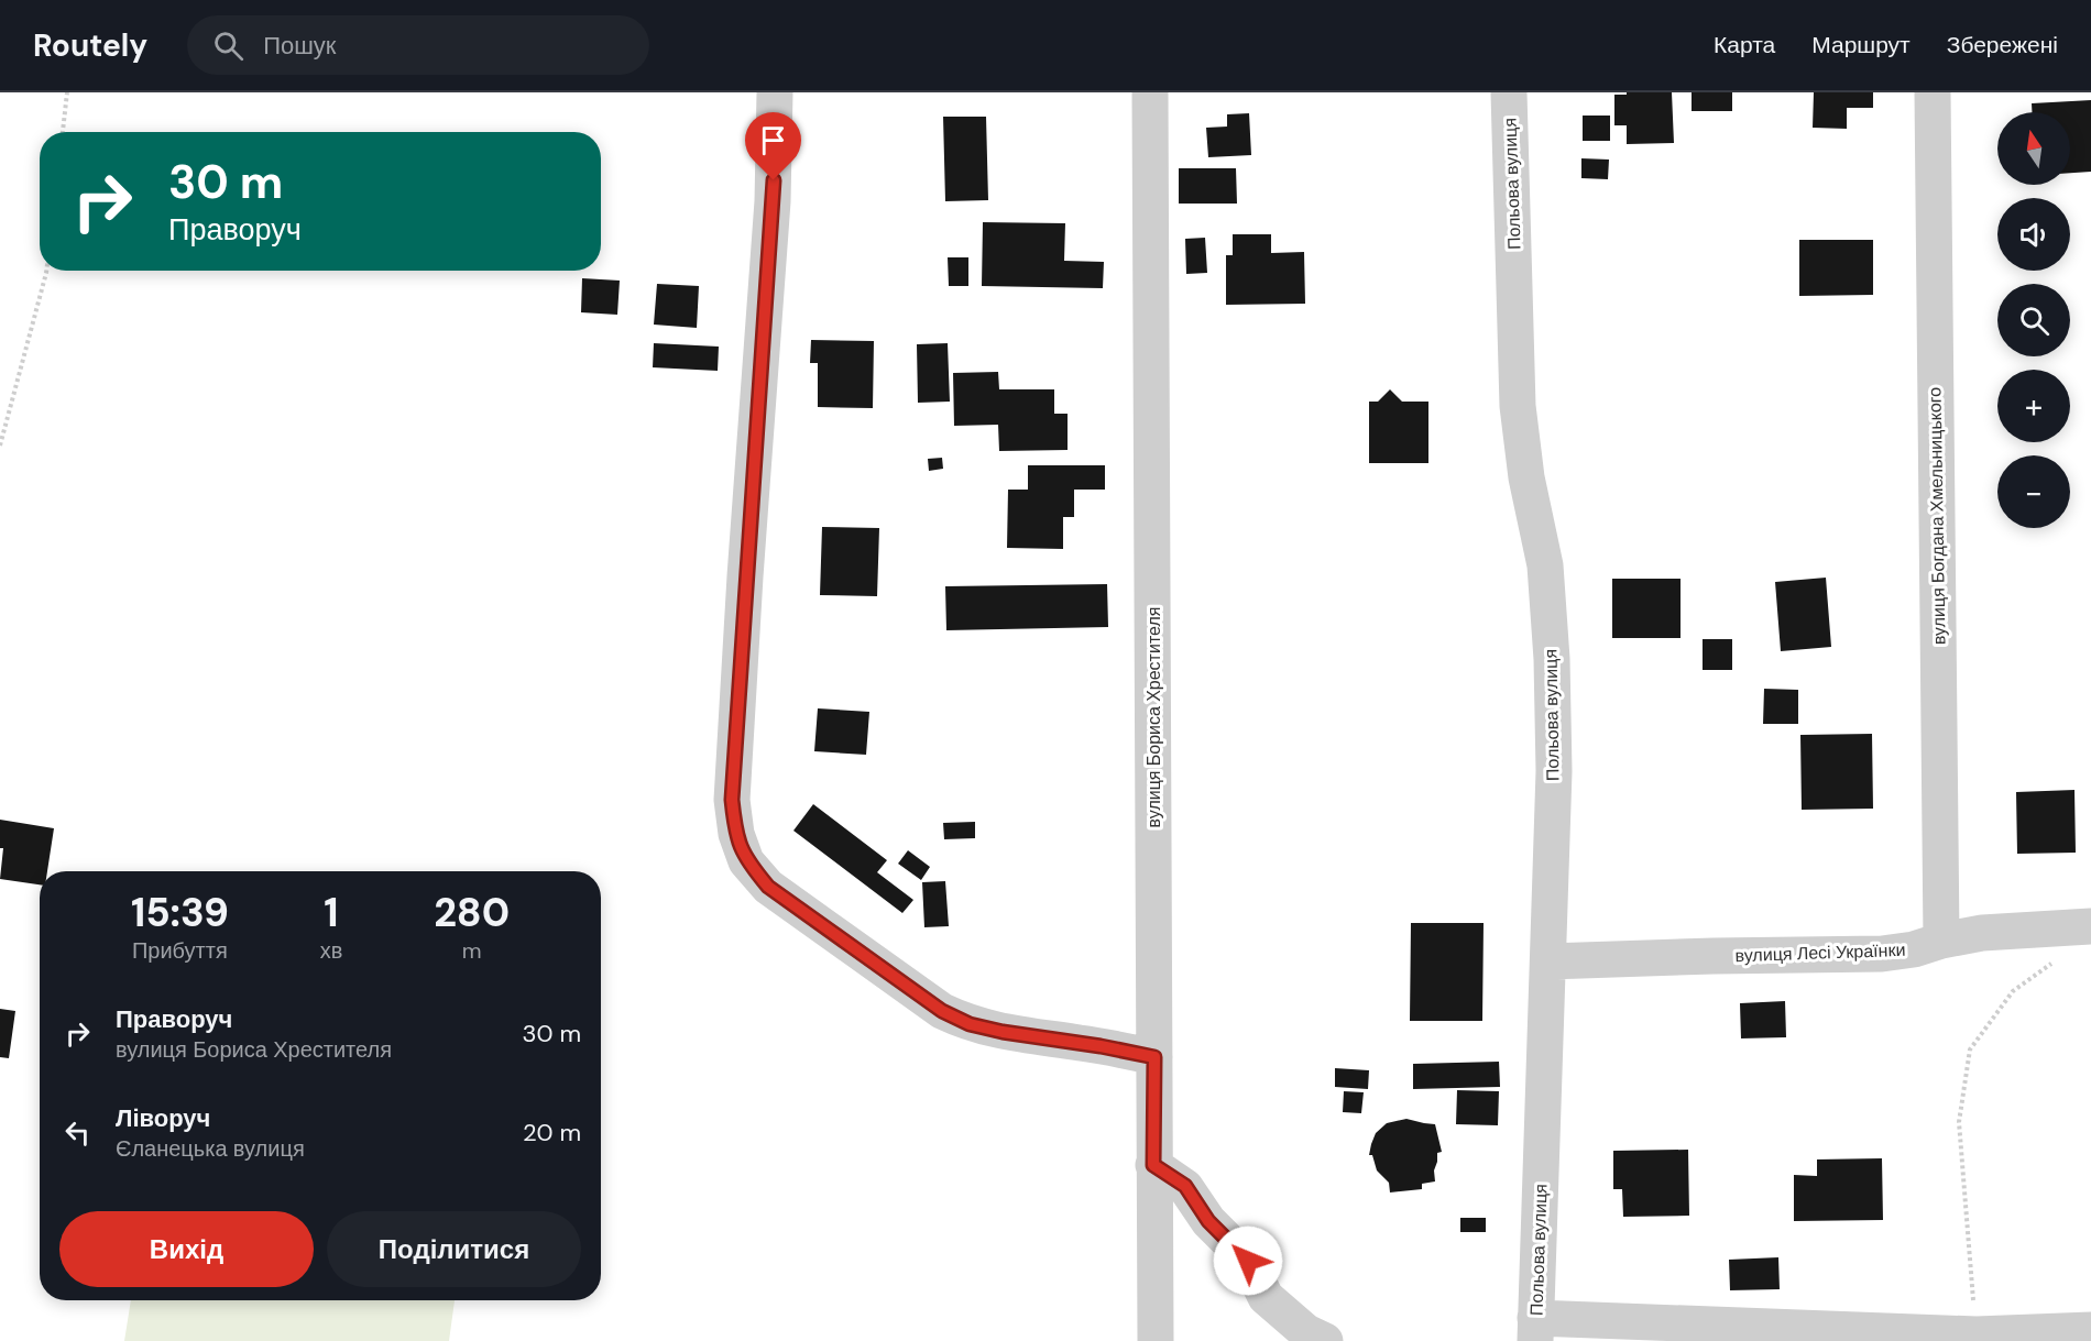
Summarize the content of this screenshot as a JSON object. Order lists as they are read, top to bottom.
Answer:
{
  "streets": {
    "street": [
      "Польова вулиця",
      "вулиця Богдана Хмельницького",
      "вулиця Бориса Хрестителя",
      "вулиця Лесі Українки"
    ]
  },
  "crossings": [
    ["Польова вулиця", "вулиця Лесі Українки"],
    ["вулиця Богдана Хмельницького", "вулиця Лесі Українки"]
  ],
  "north": "top",
  "page": {
    "header": "Routely",
    "search": "Пошук",
    "nav": ["Карта", "Маршрут", "Збережені"],
    "map_buttons": ["+", "−"],
    "turn": ["30 m", "Праворуч"],
    "eta": [
      "15:39",
      "Прибуття",
      "1",
      "хв",
      "280",
      "m"
    ],
    "list": [
      {
        "name": "Праворуч",
        "note": "вулиця Бориса Хрестителя",
        "value": "30 m"
      },
      {
        "name": "Ліворуч",
        "note": "Єланецька вулиця",
        "value": "20 m"
      }
    ],
    "buttons": ["Вихід", "Поділитися"]
  }
}
